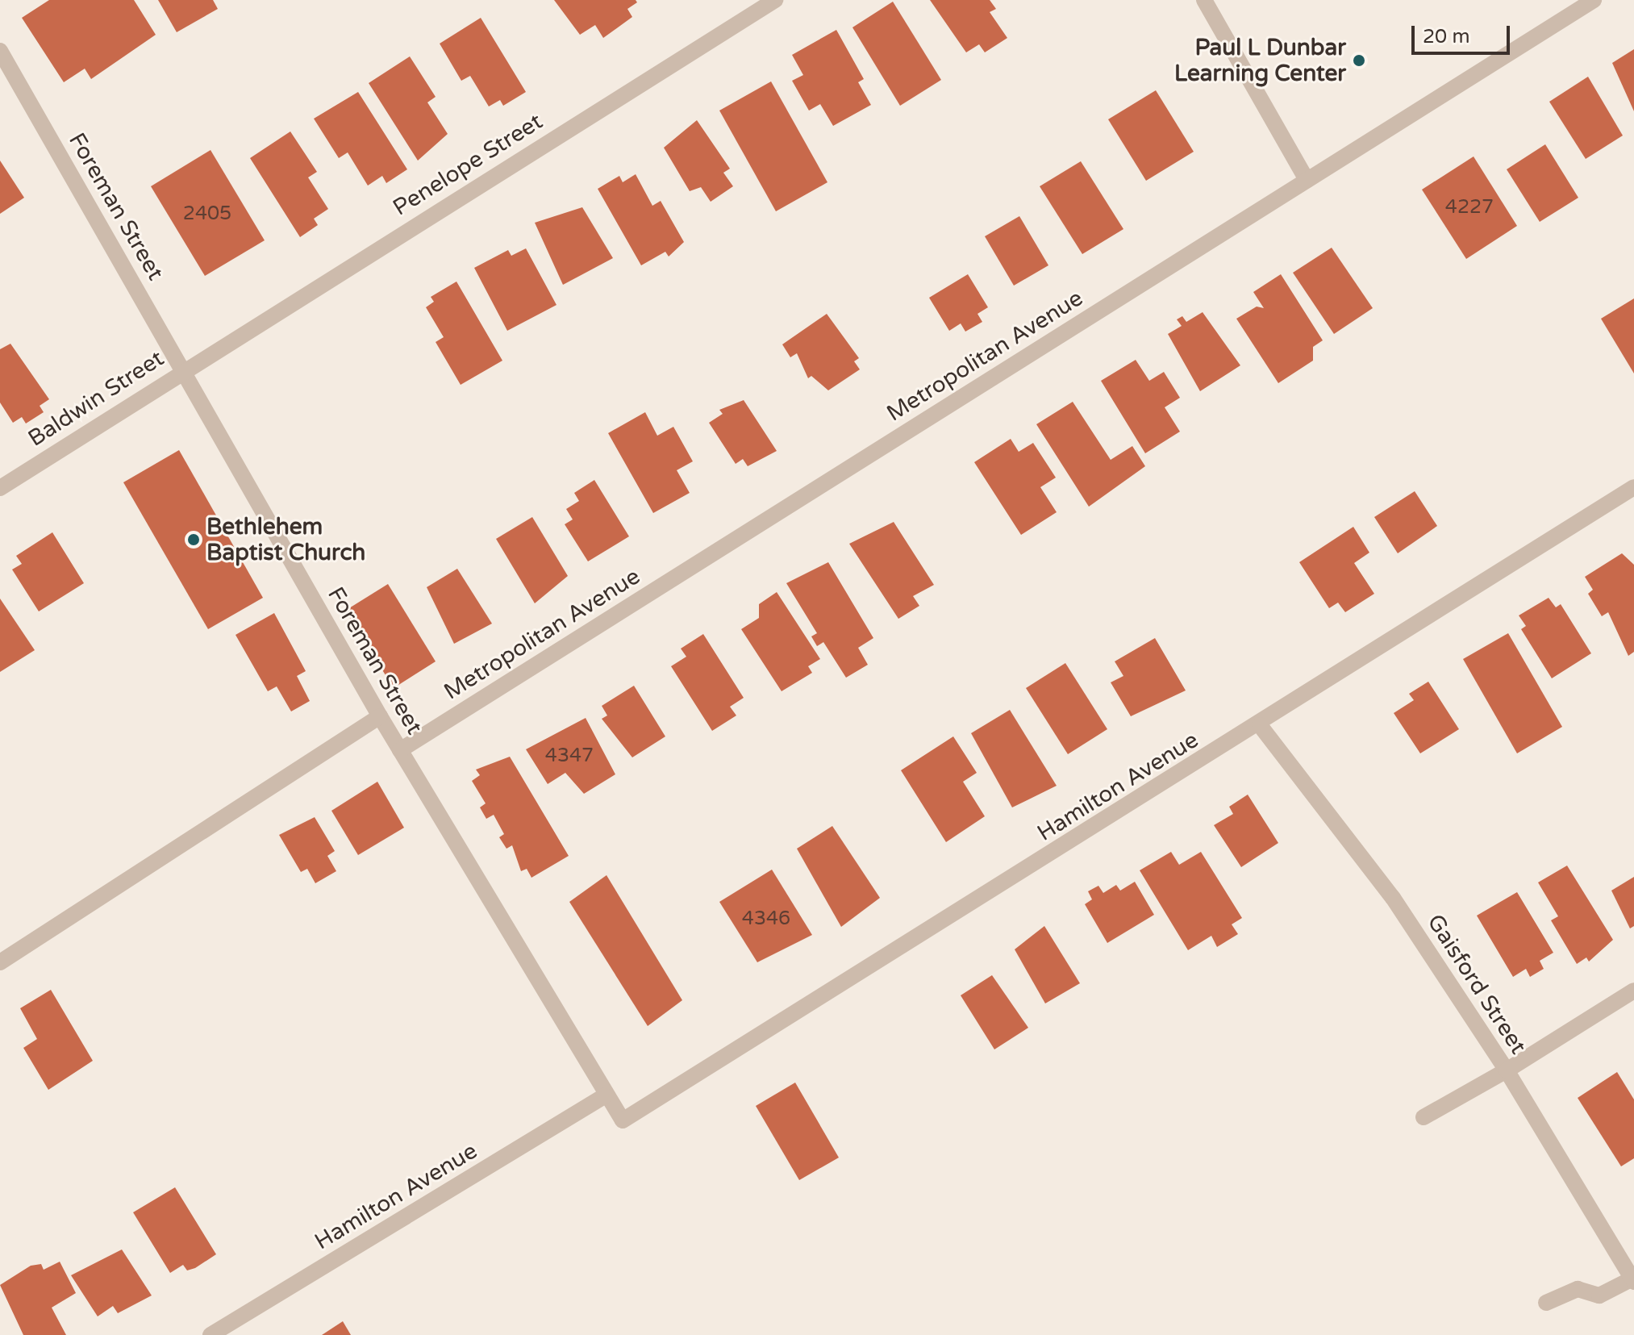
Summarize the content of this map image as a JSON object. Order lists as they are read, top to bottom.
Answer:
{
  "streets": {
    "street": [
      "Penelope Street",
      "Foreman Street",
      "Metropolitan Avenue",
      "Baldwin Street",
      "Hamilton Avenue",
      "Gaisford Street"
    ]
  },
  "crossings": [
    ["Penelope Street", "Foreman Street"],
    ["Penelope Street", "Baldwin Street"],
    ["Foreman Street", "Metropolitan Avenue"],
    ["Foreman Street", "Baldwin Street"],
    ["Foreman Street", "Hamilton Avenue"],
    ["Hamilton Avenue", "Gaisford Street"]
  ],
  "places": ["Paul L Dunbar Learning Center", "Bethlehem Baptist Church"],
  "house_numbers": [
    "4227",
    "2405",
    "4347",
    "4346"
  ],
  "scale_bar": "20 m"
}
